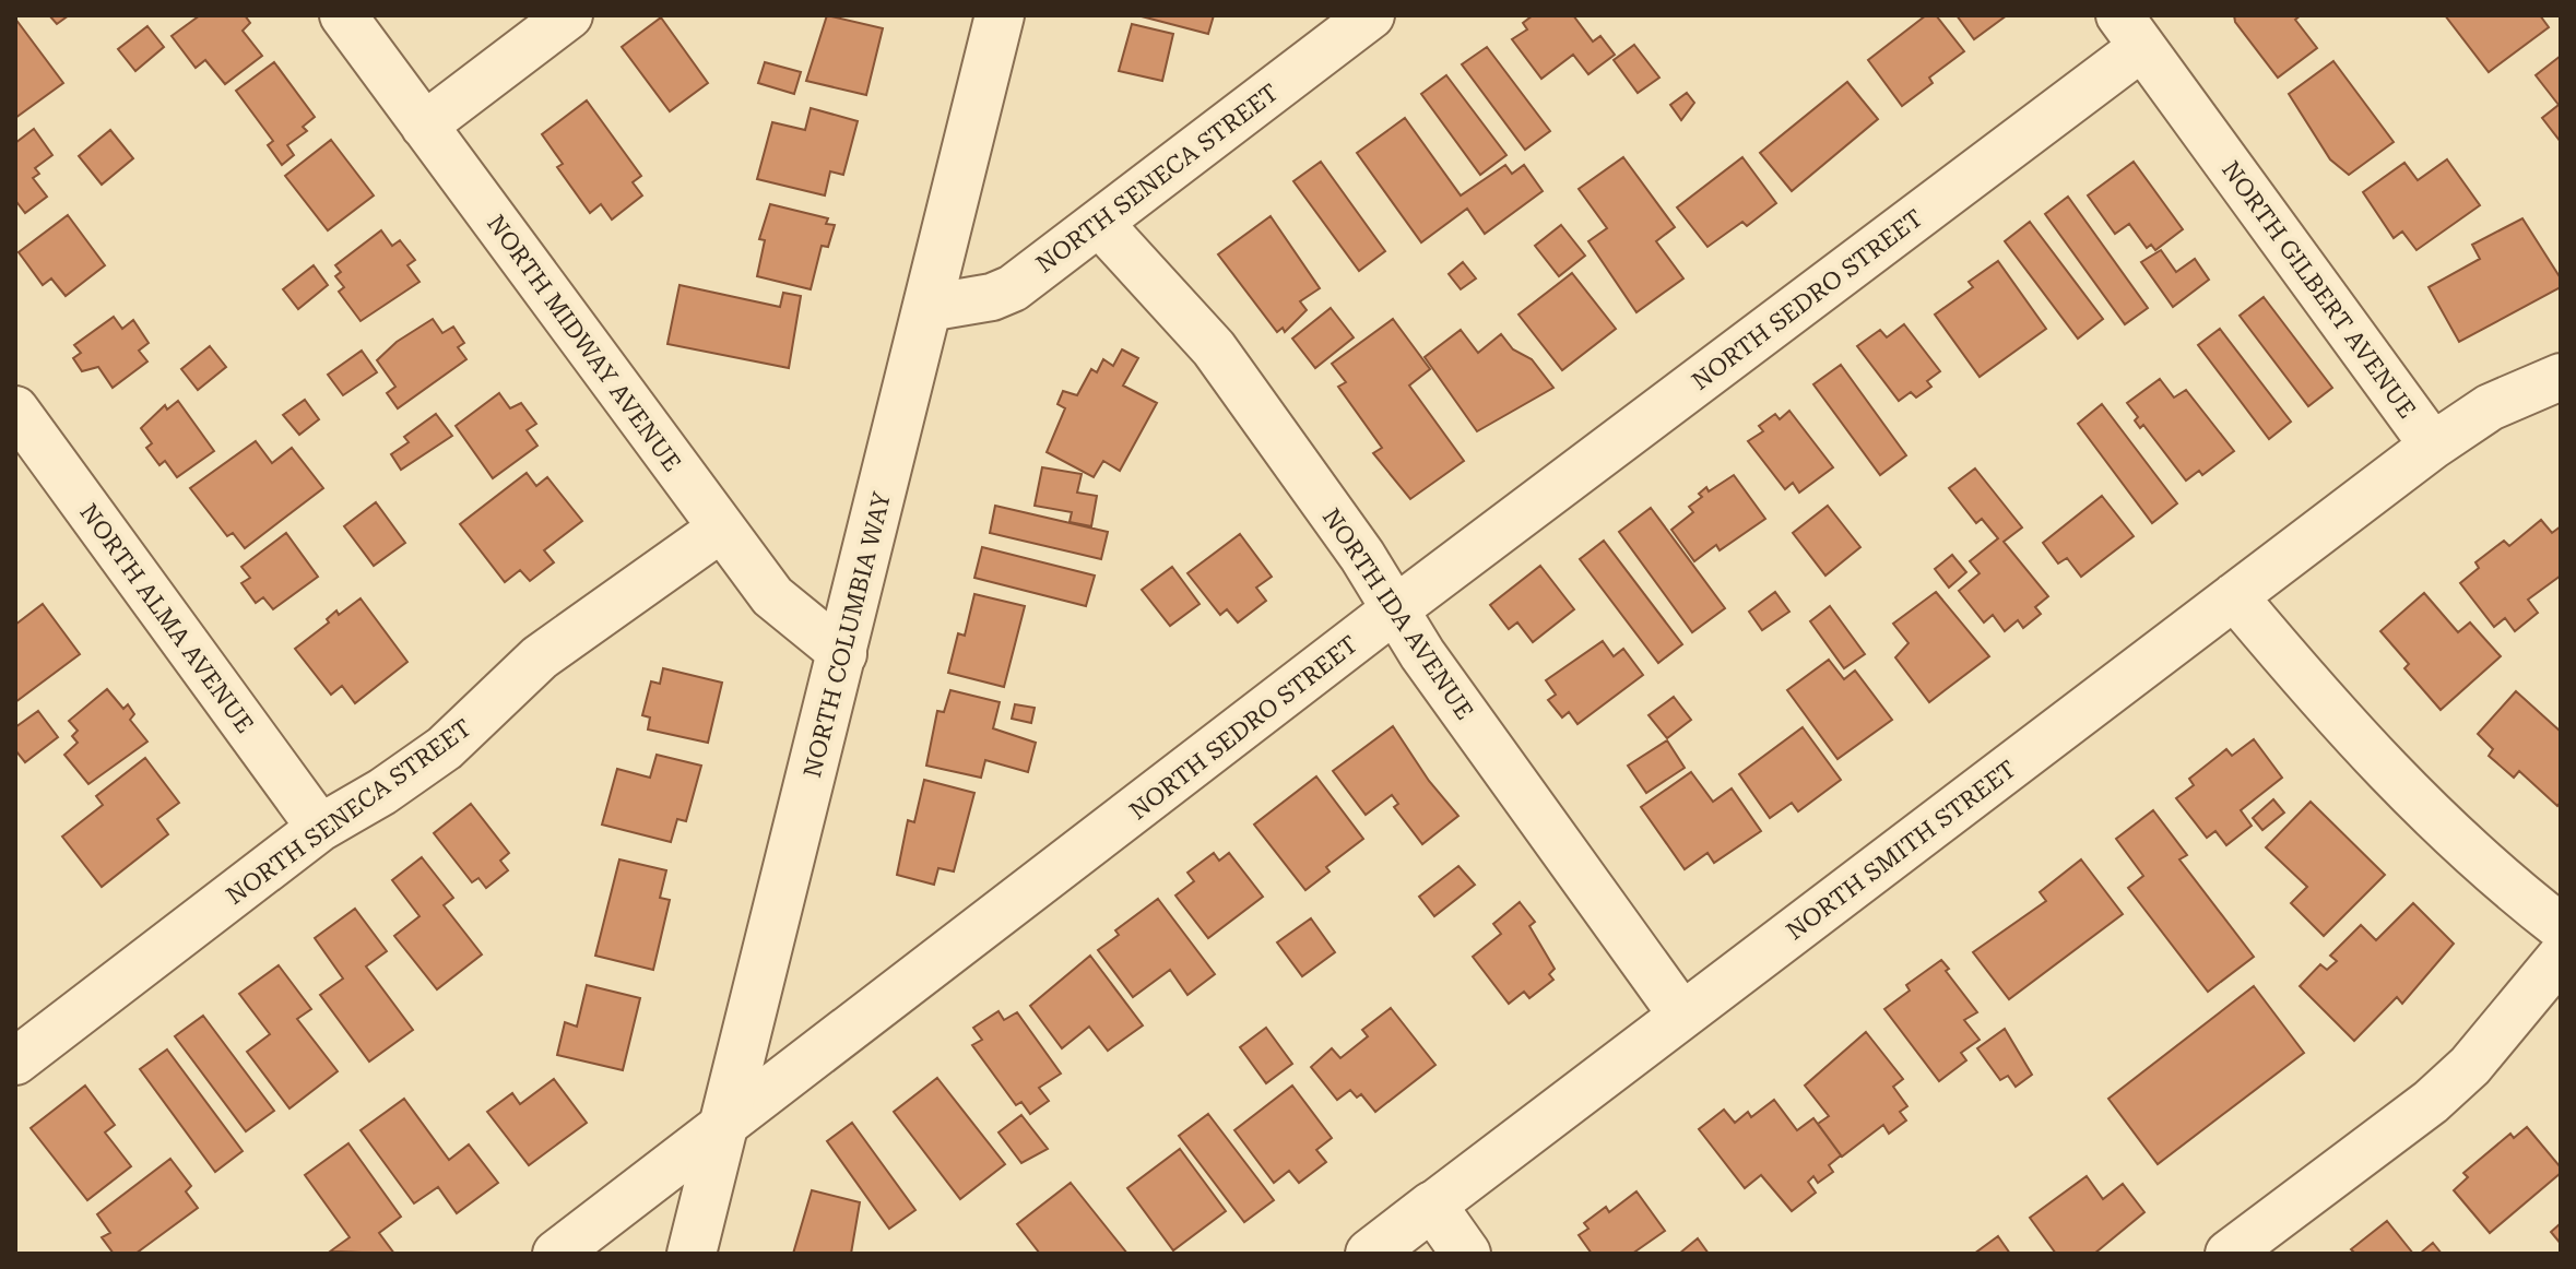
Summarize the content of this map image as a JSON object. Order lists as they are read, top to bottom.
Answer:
{
  "streets": {
    "street": [
      "NORTH SENECA STREET",
      "NORTH GILBERT AVENUE",
      "NORTH SEDRO STREET",
      "NORTH MIDWAY AVENUE",
      "NORTH IDA AVENUE",
      "NORTH ALMA AVENUE",
      "NORTH COLUMBIA WAY",
      "NORTH SMITH STREET"
    ]
  },
  "crossings": [
    ["NORTH SENECA STREET", "NORTH MIDWAY AVENUE"],
    ["NORTH SENECA STREET", "NORTH IDA AVENUE"],
    ["NORTH SENECA STREET", "NORTH ALMA AVENUE"],
    ["NORTH SENECA STREET", "NORTH COLUMBIA WAY"],
    ["NORTH GILBERT AVENUE", "NORTH SEDRO STREET"],
    ["NORTH GILBERT AVENUE", "NORTH SMITH STREET"],
    ["NORTH SEDRO STREET", "NORTH IDA AVENUE"],
    ["NORTH SEDRO STREET", "NORTH COLUMBIA WAY"],
    ["NORTH MIDWAY AVENUE", "NORTH COLUMBIA WAY"],
    ["NORTH IDA AVENUE", "NORTH SMITH STREET"]
  ]
}
